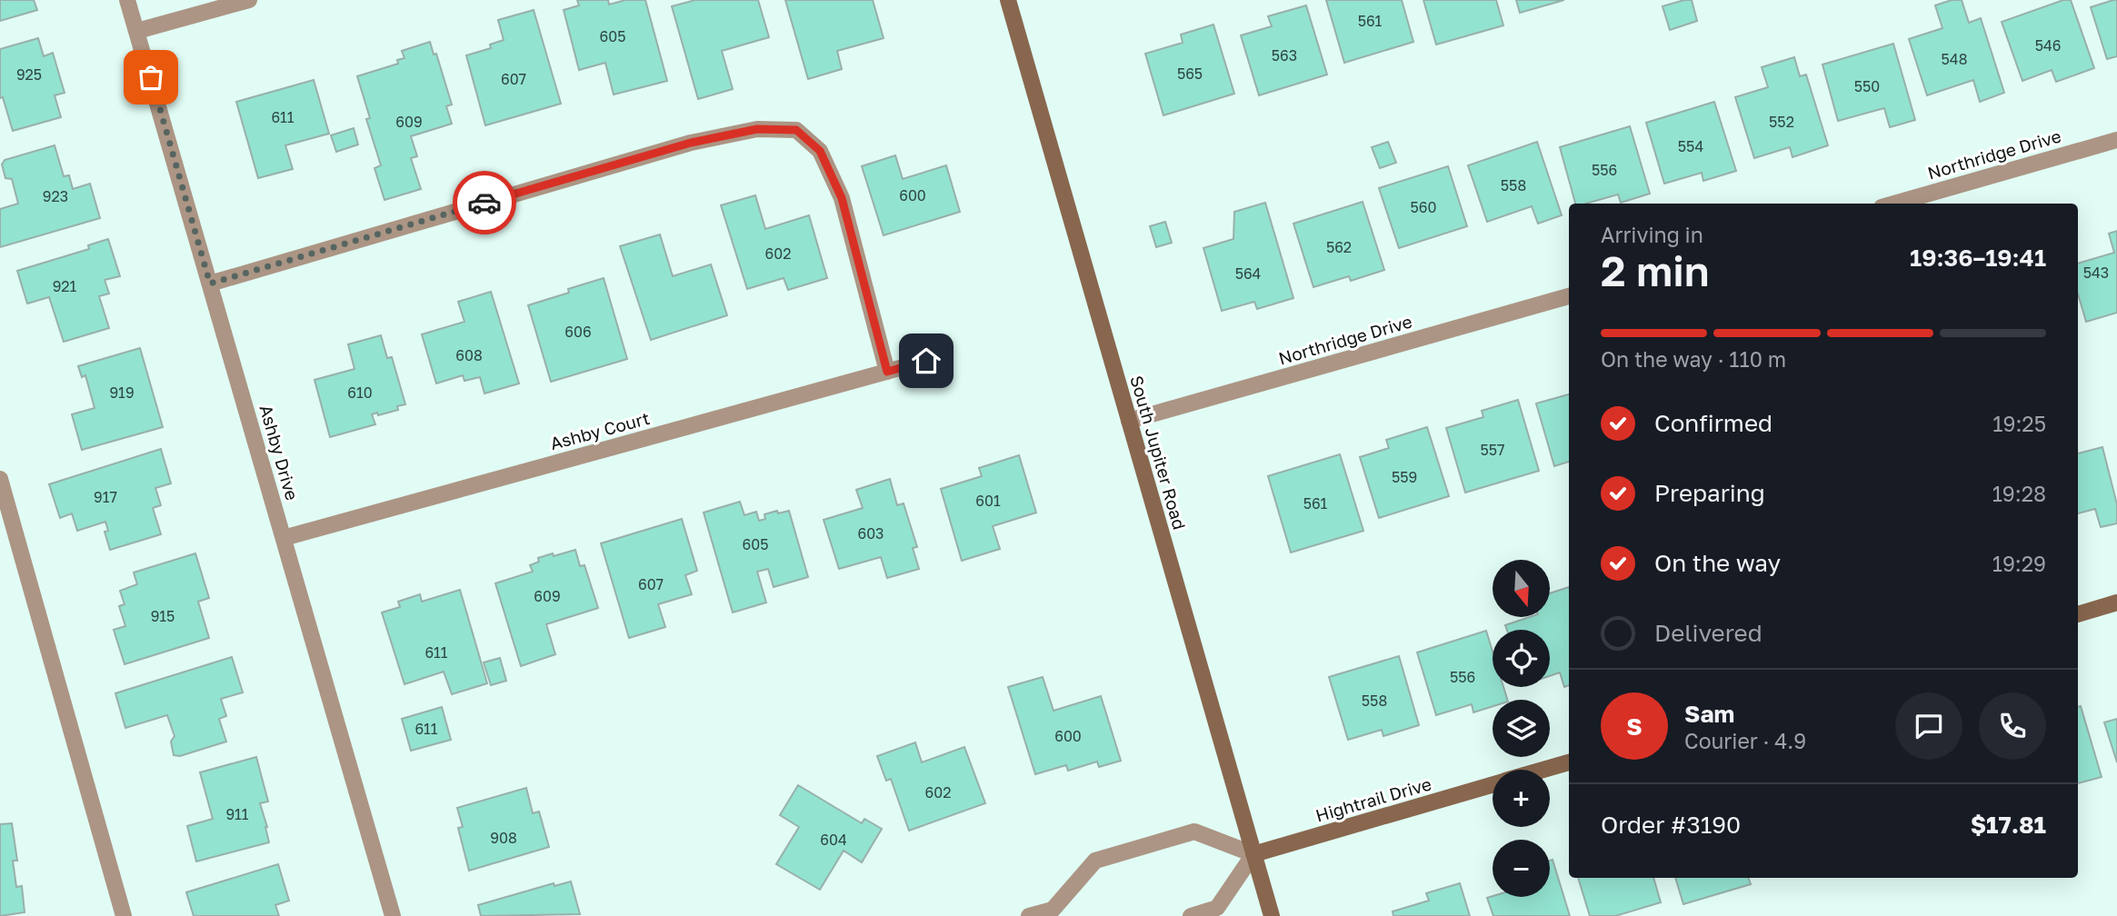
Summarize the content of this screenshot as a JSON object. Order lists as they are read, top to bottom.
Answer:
{
  "streets": {
    "street": [
      "Northridge Drive",
      "Ashby Court",
      "Ashby Drive",
      "South Jupiter Road",
      "Hightrail Drive"
    ]
  },
  "crossings": [
    ["Northridge Drive", "South Jupiter Road"],
    ["Ashby Court", "Ashby Drive"],
    ["South Jupiter Road", "Hightrail Drive"]
  ],
  "house_numbers": [
    "561",
    "605",
    "546",
    "563",
    "548",
    "565",
    "925",
    "607",
    "550",
    "611",
    "609",
    "552",
    "554",
    "556",
    "558",
    "600",
    "923",
    "560",
    "562",
    "602",
    "543",
    "564",
    "921",
    "606",
    "608",
    "919",
    "610",
    "557",
    "559",
    "917",
    "601",
    "561",
    "603",
    "605",
    "607",
    "609",
    "915",
    "611",
    "556",
    "558",
    "611",
    "600",
    "602",
    "911",
    "908",
    "604"
  ],
  "north": "bottom",
  "page": {
    "heading": ["2 min", "Arriving in", "19:36–19:41"],
    "panel": [
      "Sam",
      "Courier · 4.9",
      "Order #3190",
      "$17.81"
    ],
    "bar": "On the way · 110 m",
    "list": [
      ["Confirmed", "19:25"],
      ["Preparing", "19:28"],
      ["On the way", "19:29"],
      "Delivered"
    ],
    "map_buttons": ["+", "−"],
    "round": "S"
  }
}
